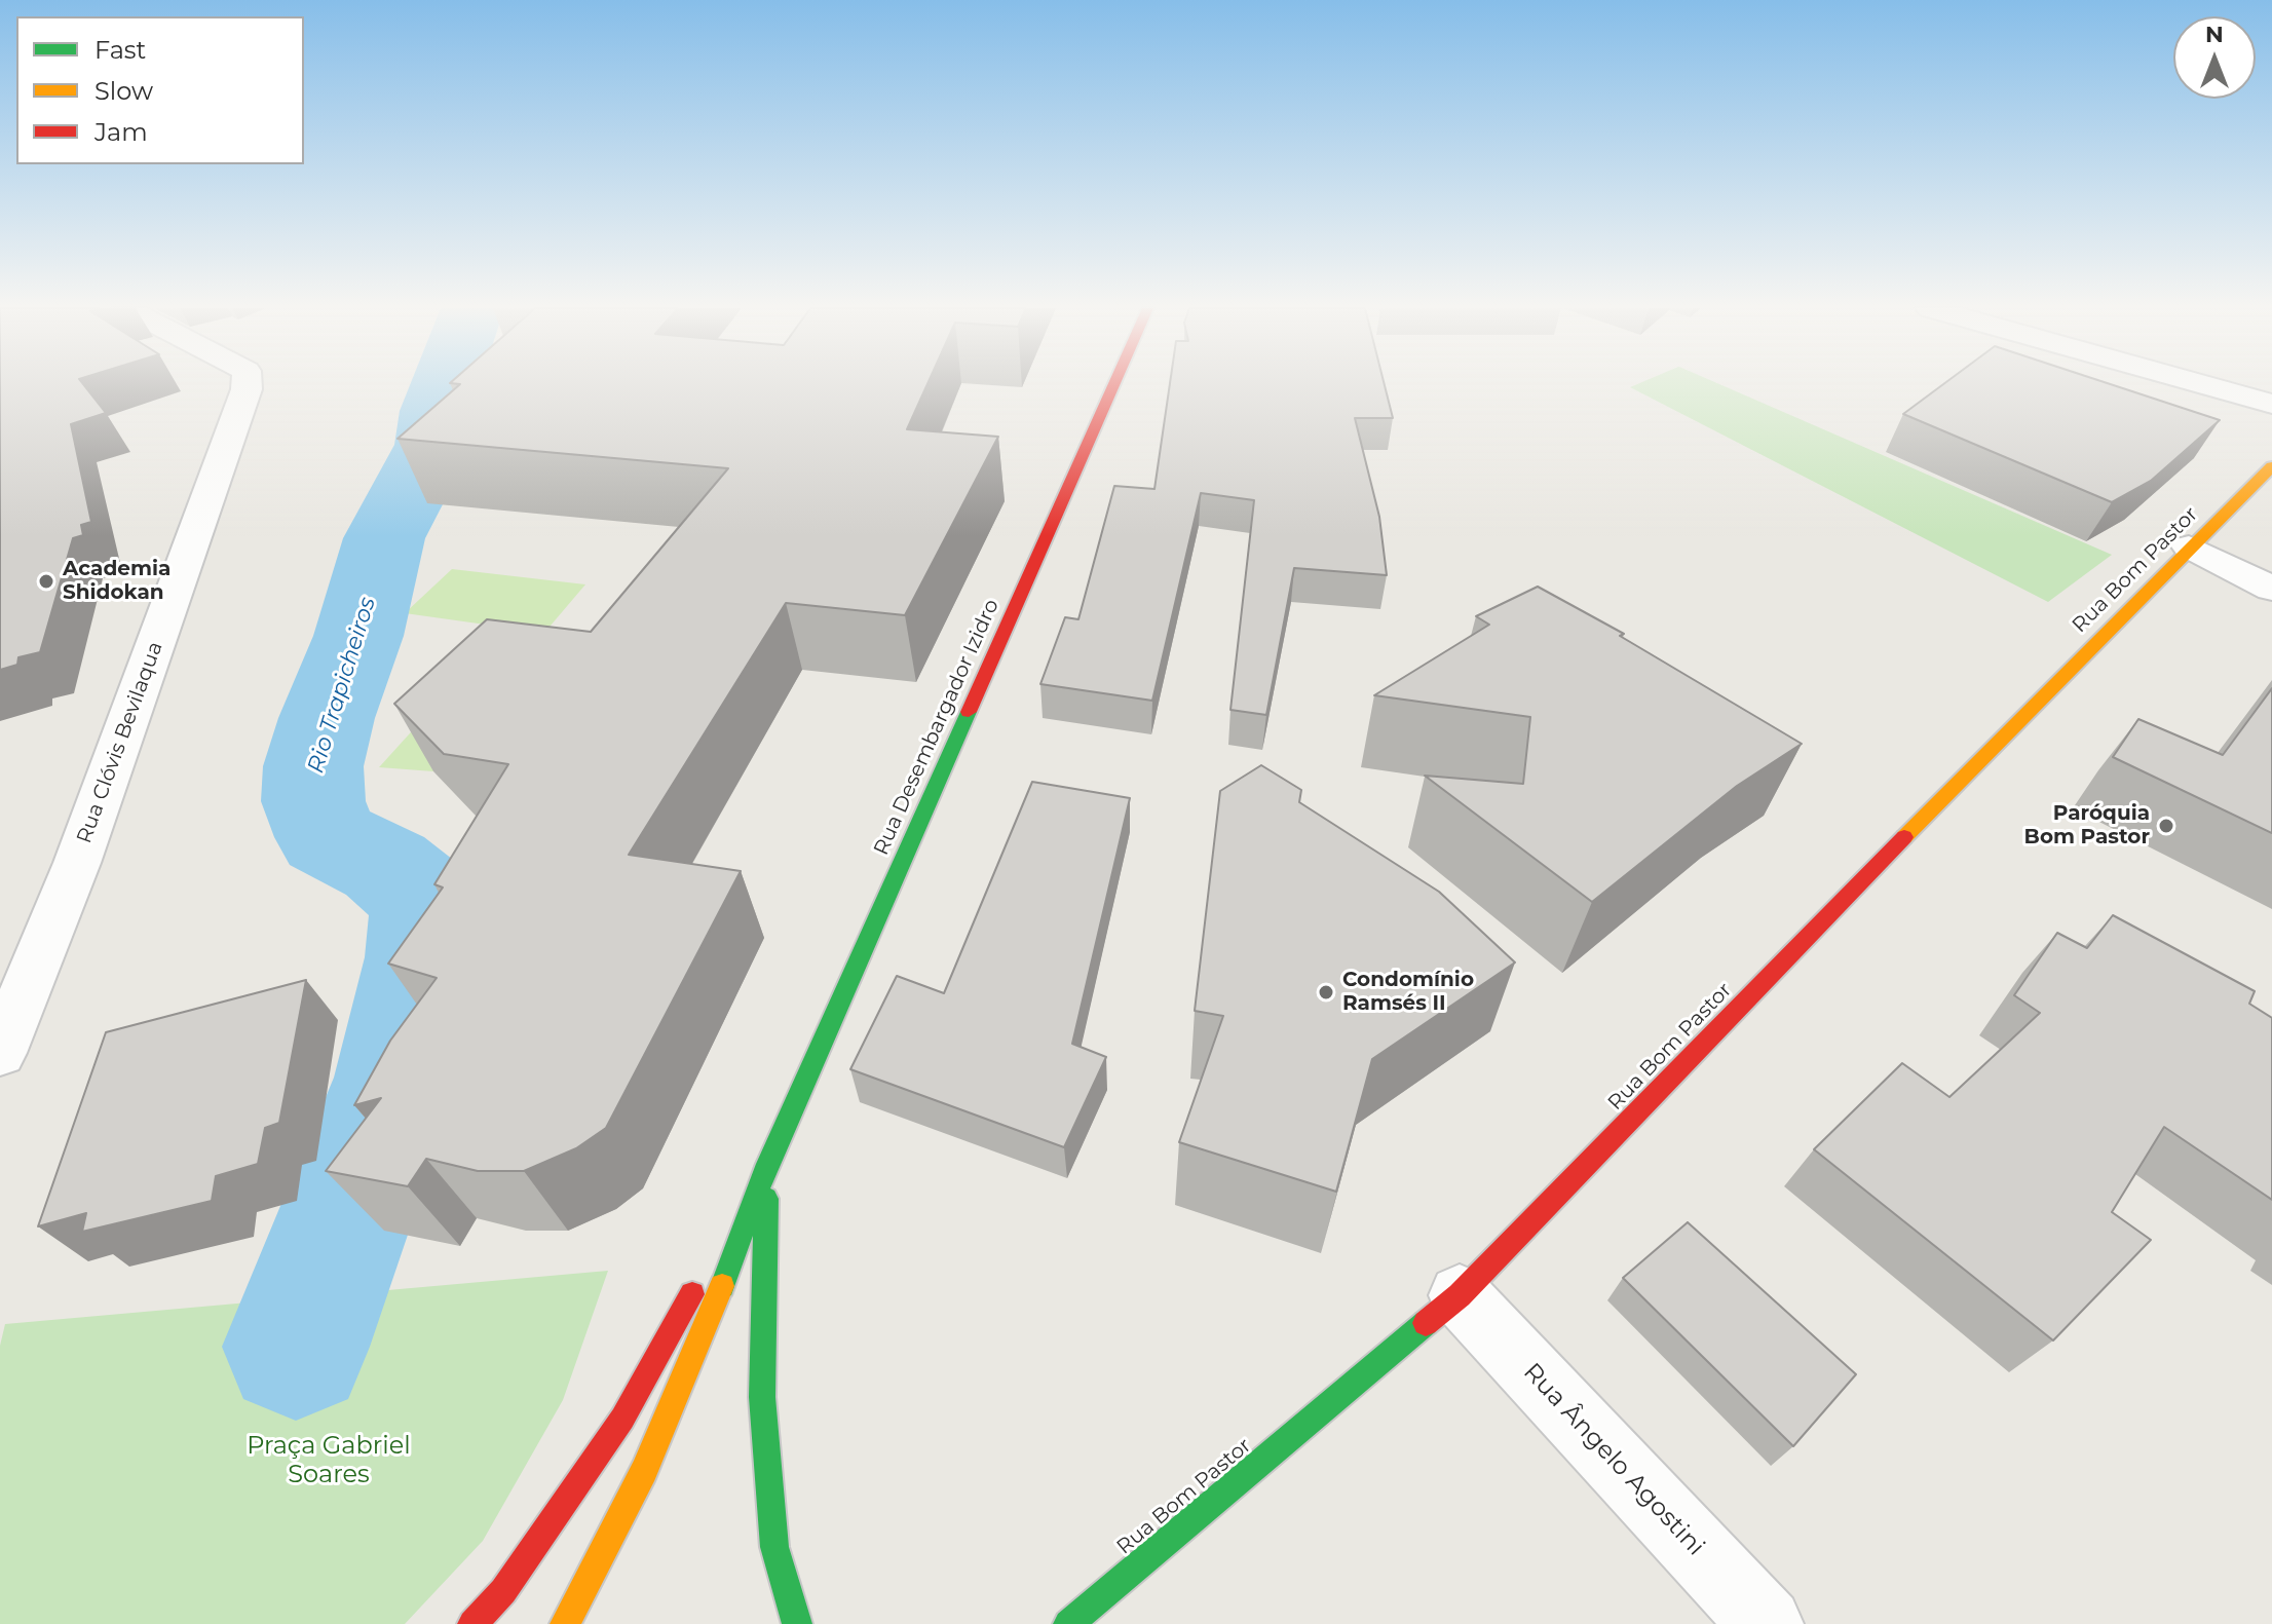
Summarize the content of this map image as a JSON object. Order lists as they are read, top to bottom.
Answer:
{
  "streets": {
    "street": [
      "Rua Bom Pastor",
      "Rua Desembargador Izidro",
      "Rua Clóvis Bevilaqua",
      "Rua Ângelo Agostini"
    ]
  },
  "crossings": [
    ["Rua Bom Pastor", "Rua Ângelo Agostini"]
  ],
  "water": ["Rio Trapicheiros"],
  "parks": ["Praça Gabriel Soares"],
  "places": ["Academia Shidokan", "Paróquia Bom Pastor", "Condomínio Ramsés II"],
  "legend": ["Fast", "Slow", "Jam"],
  "north": "top"
}
